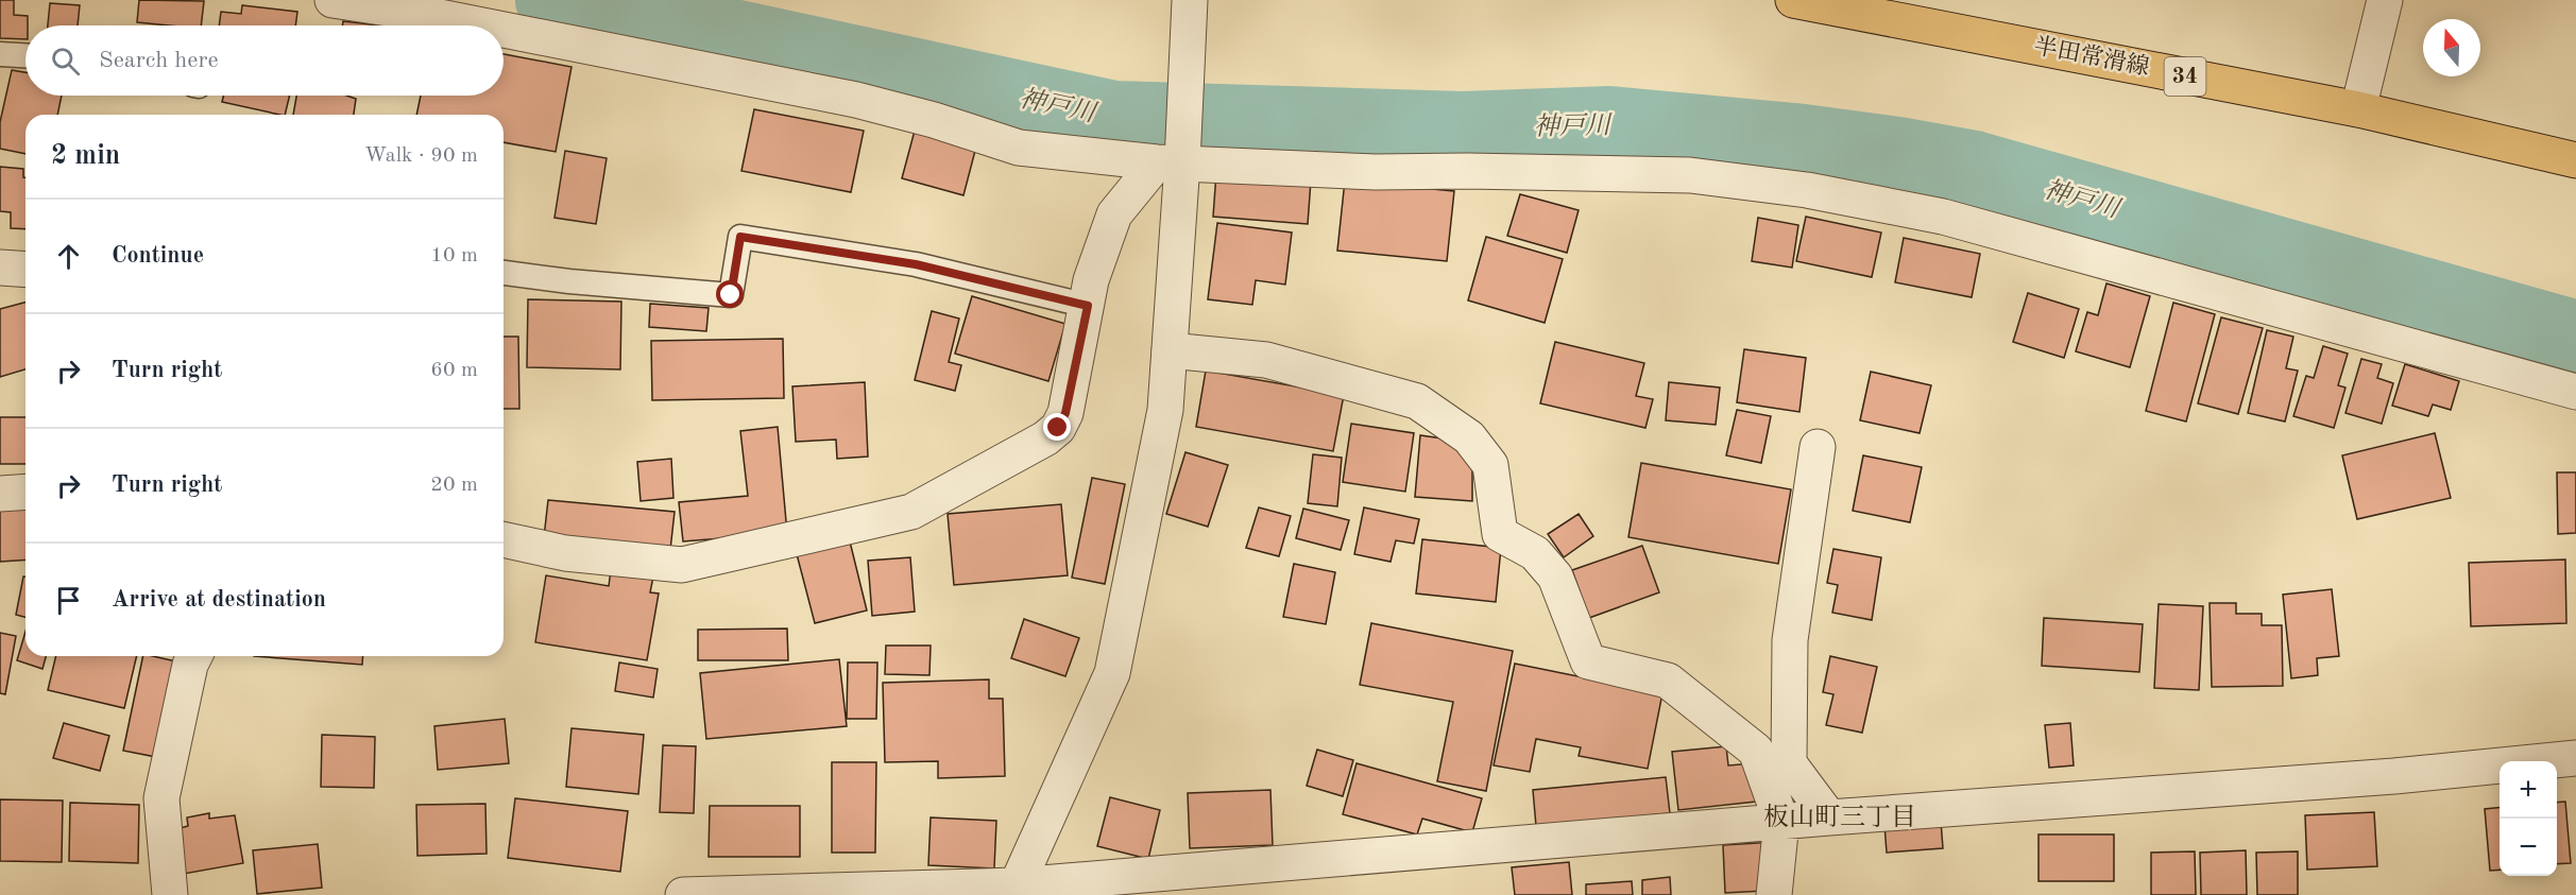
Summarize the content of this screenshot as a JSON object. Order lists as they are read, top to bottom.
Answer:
{
  "streets": {
    "main road": ["半田常滑線", "34"]
  },
  "districts": ["板山町三丁目"],
  "water": ["神戸川"],
  "north": "top",
  "page": {
    "search": "Search here",
    "heading": ["2 min", "Walk · 90 m"],
    "list": [
      ["Continue", "10 m"],
      ["Turn right", "60 m"],
      ["Turn right", "20 m"],
      "Arrive at destination"
    ],
    "map_buttons": ["+", "−"]
  }
}
